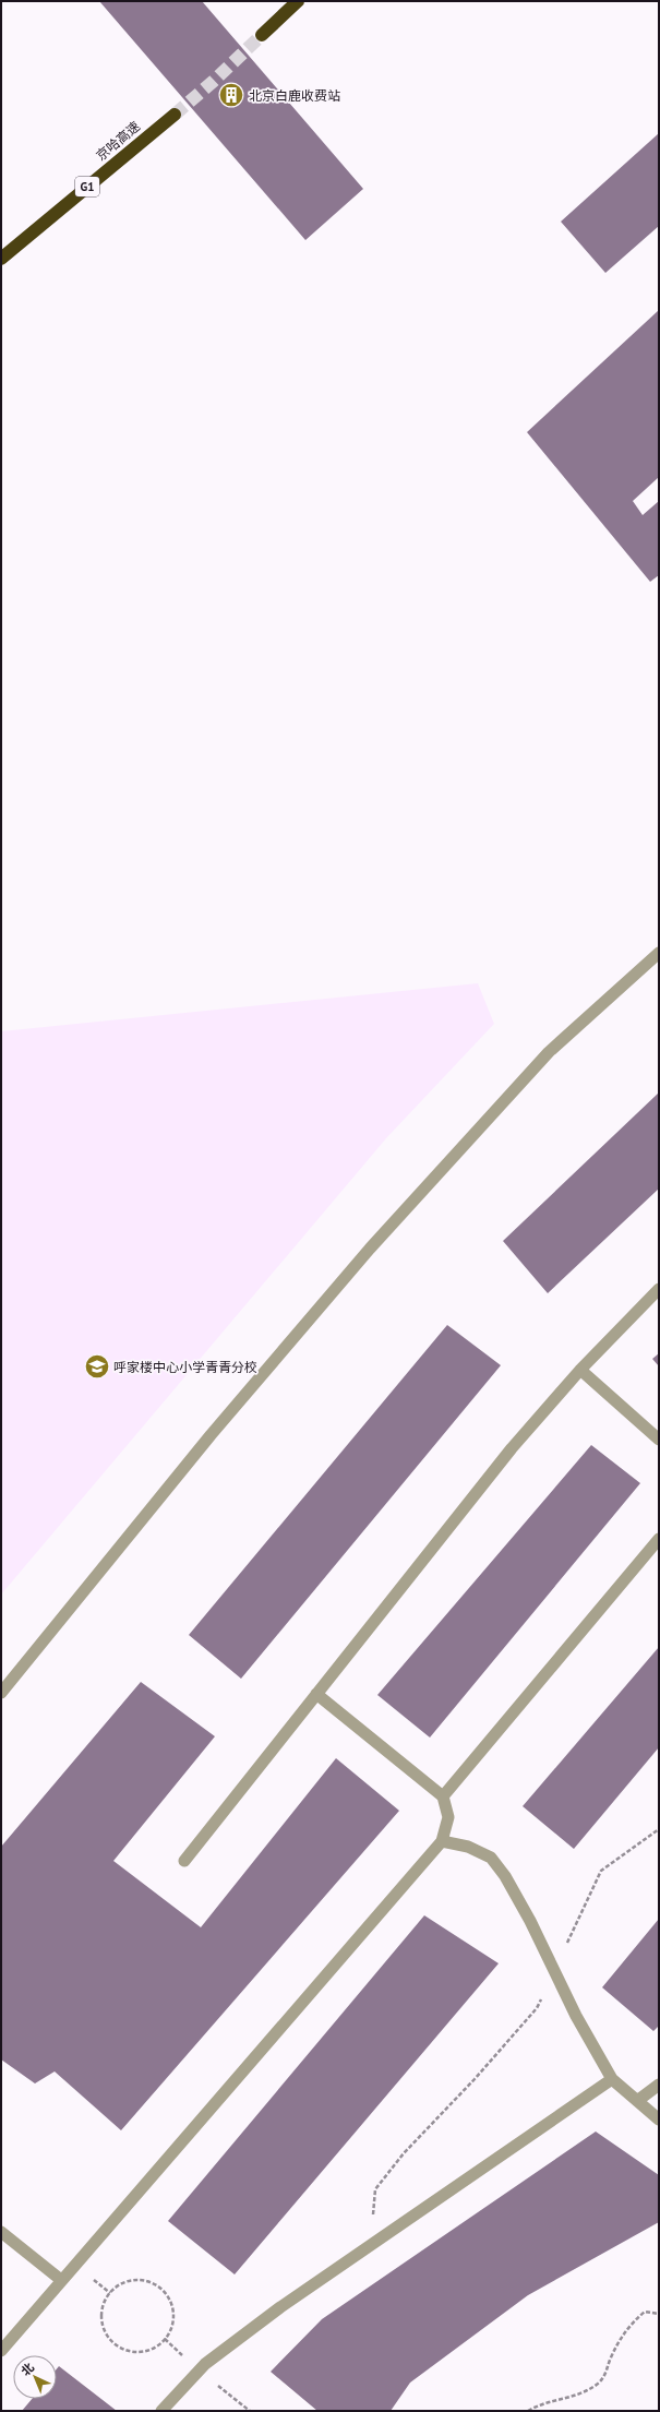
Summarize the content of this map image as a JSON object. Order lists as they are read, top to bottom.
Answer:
{
  "streets": {
    "highway": ["京哈高速", "G1"]
  },
  "places": {
    "building": ["北京白鹿收费站"],
    "school or university": ["呼家楼中心小学青青分校"]
  },
  "north": "top left"
}
